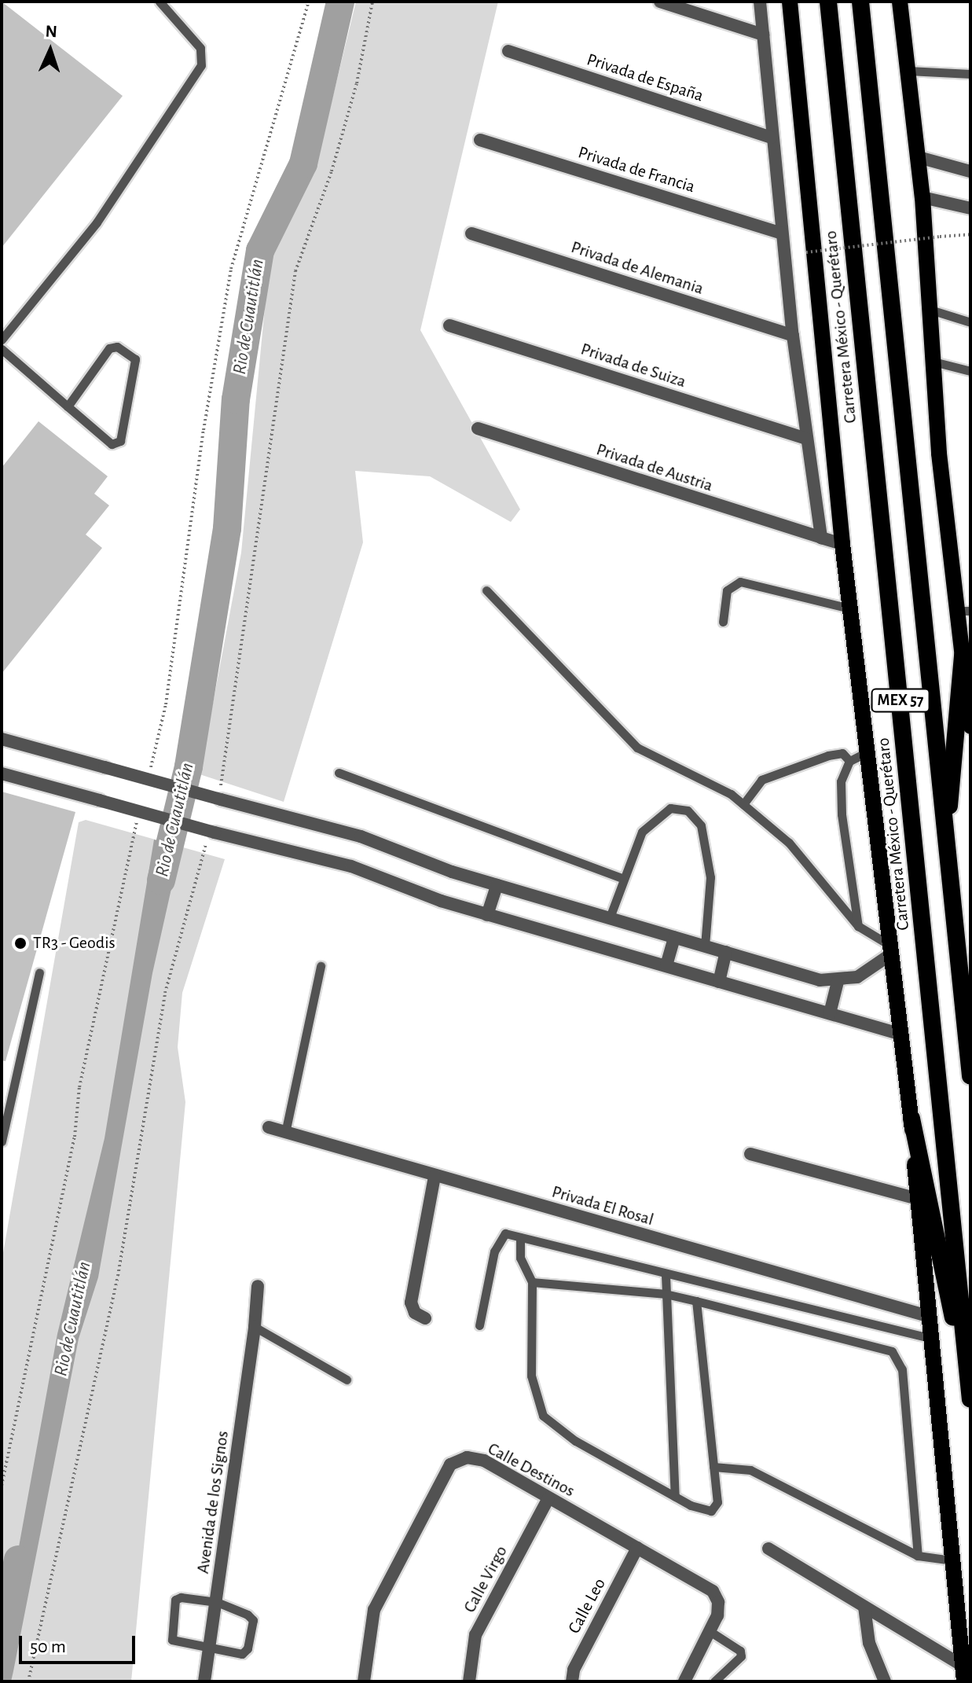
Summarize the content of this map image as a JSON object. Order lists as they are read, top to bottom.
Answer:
{
  "streets": {
    "highway": ["Carretera México - Querétaro", "MEX 57"],
    "street": [
      "Privada de España",
      "Privada de Francia",
      "Privada de Alemania",
      "Privada de Suiza",
      "Privada de Austria",
      "Privada El Rosal",
      "Calle Destinos",
      "Avenida de los Signos",
      "Calle Virgo",
      "Calle Leo"
    ]
  },
  "crossings": [
    ["Calle Destinos", "Calle Virgo"],
    ["Calle Destinos", "Calle Leo"]
  ],
  "water": ["Rio de Cuautitlán"],
  "places": ["TR3 - Geodis"],
  "scale_bar": "50 m",
  "north": "top"
}
